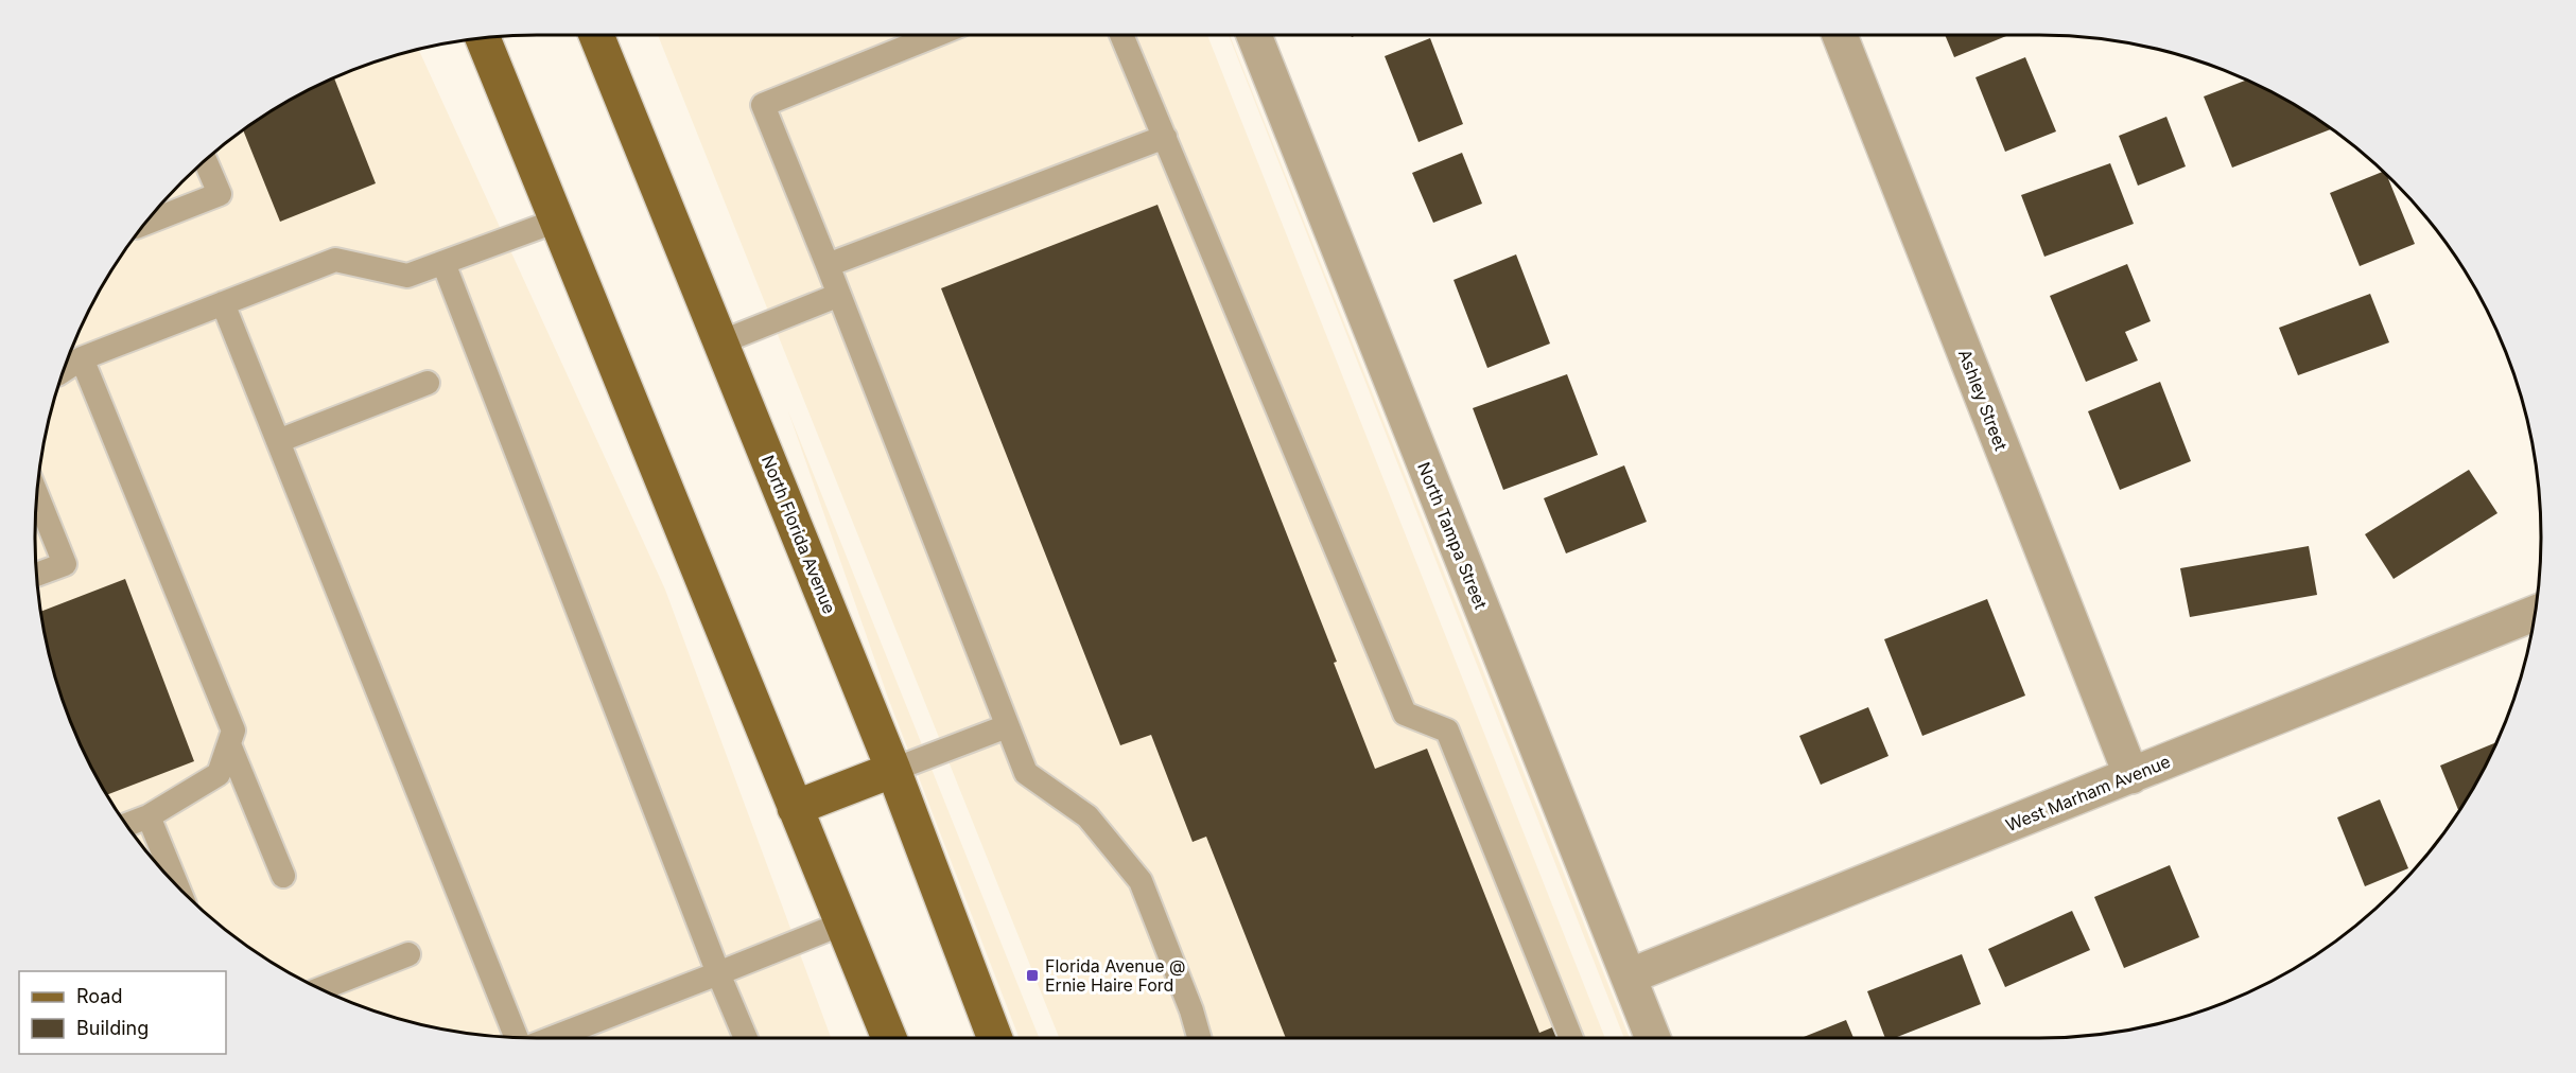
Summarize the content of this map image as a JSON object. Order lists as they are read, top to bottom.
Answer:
{
  "streets": {
    "main road": ["North Florida Avenue"],
    "street": ["Ashley Street", "North Tampa Street", "West Marham Avenue"]
  },
  "crossings": [
    ["Ashley Street", "West Marham Avenue"],
    ["North Tampa Street", "West Marham Avenue"]
  ],
  "places": {
    "transit": ["Florida Avenue @ Ernie Haire Ford"]
  },
  "legend": ["Road", "Building"]
}
